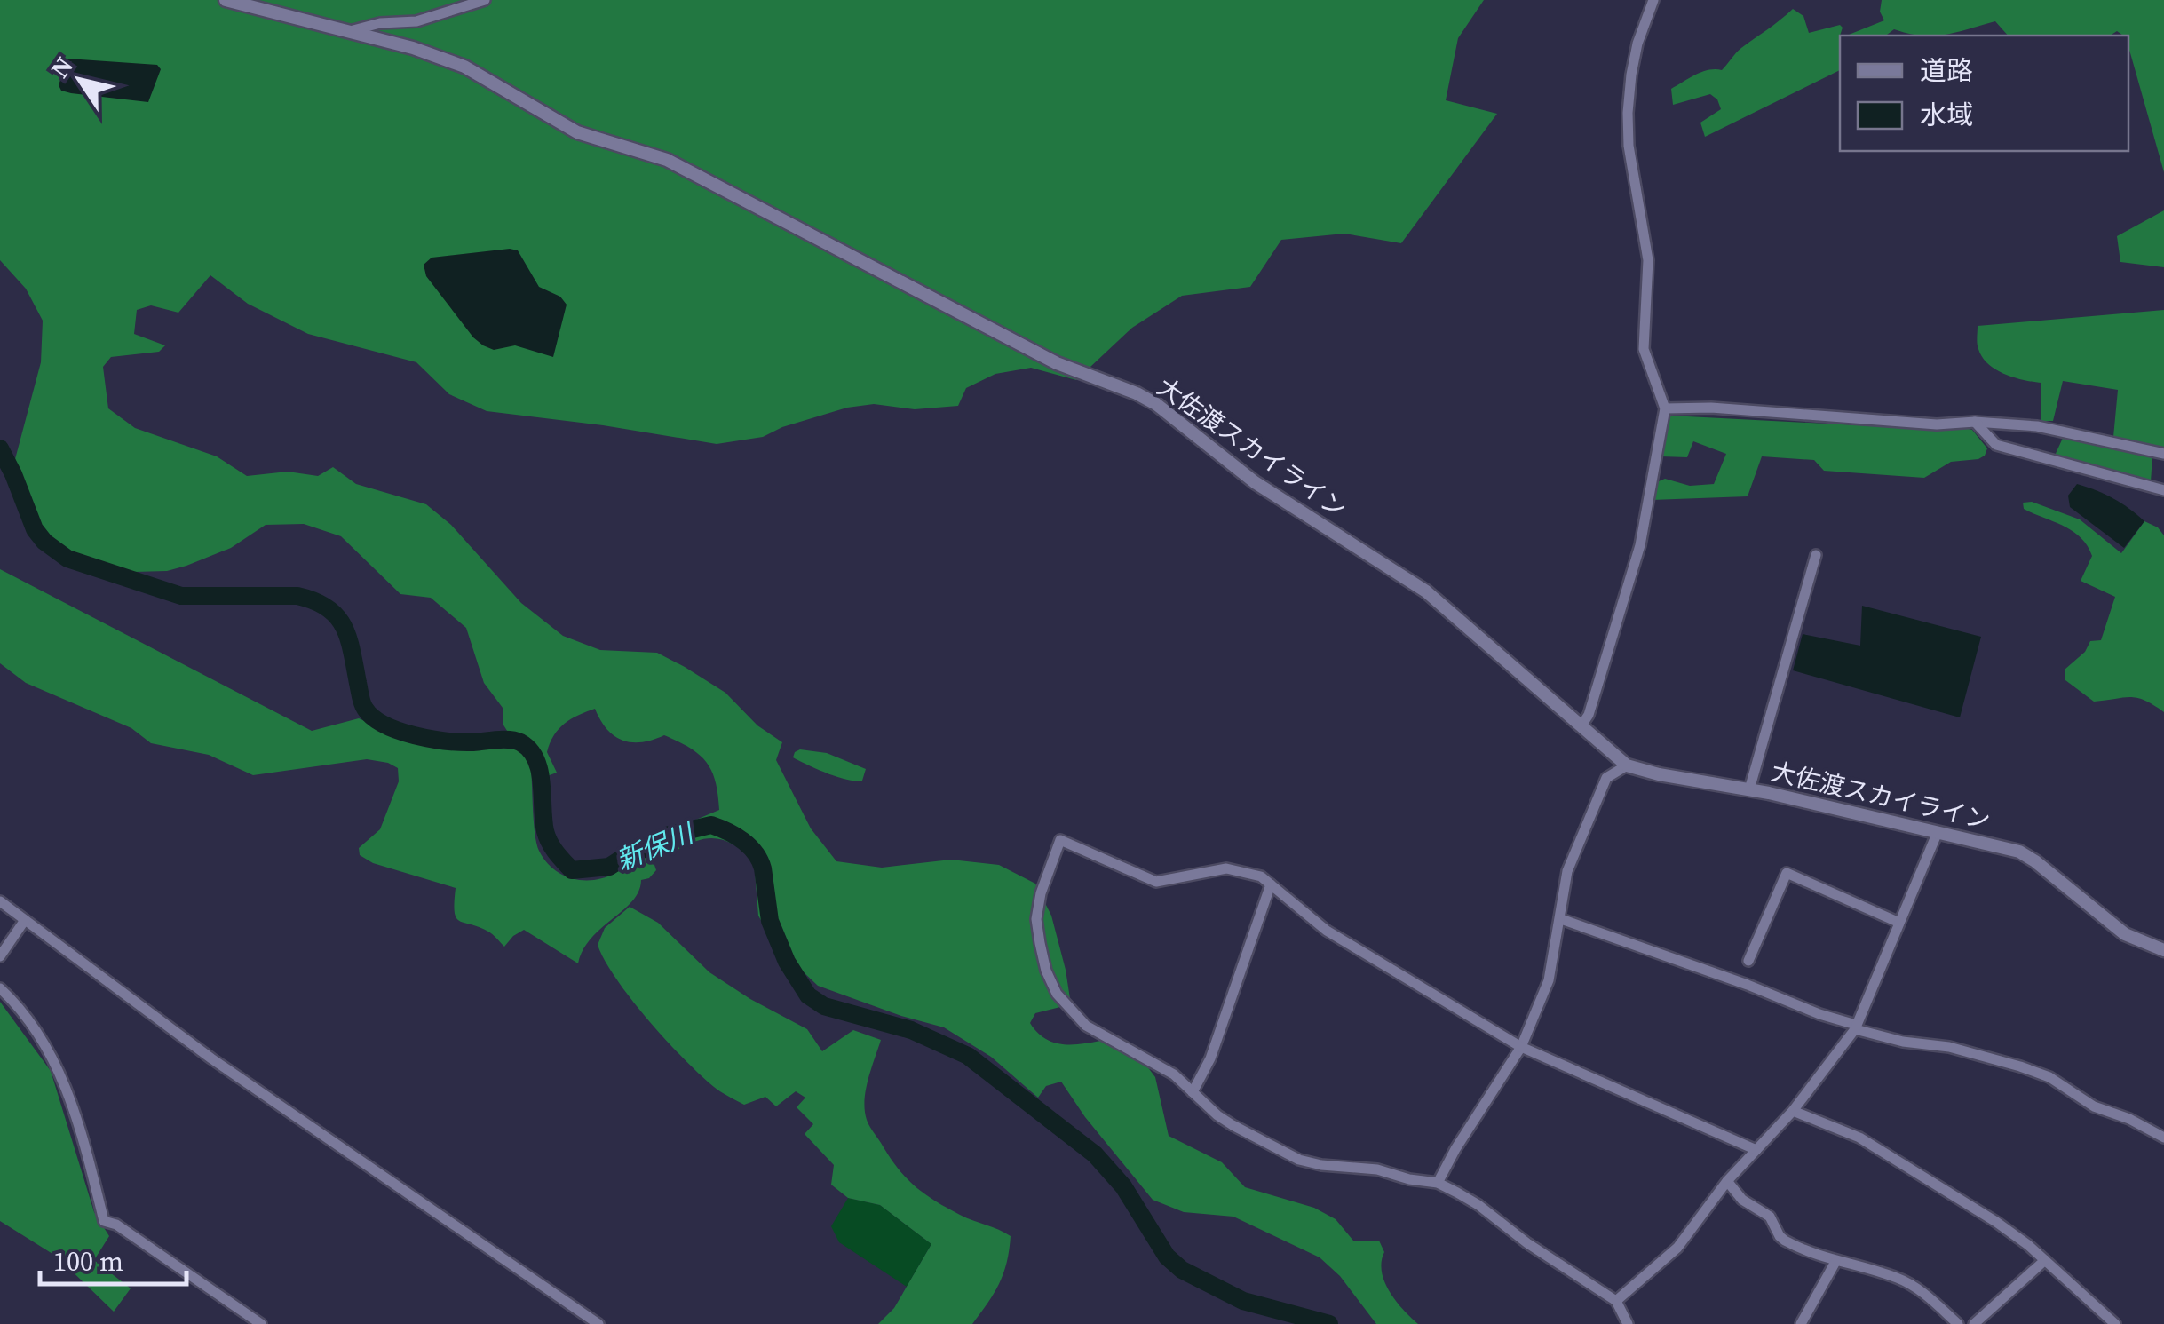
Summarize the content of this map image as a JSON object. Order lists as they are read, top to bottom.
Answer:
{
  "streets": {
    "street": ["大佐渡スカイライン"]
  },
  "water": ["新保川"],
  "legend": ["道路", "水域"],
  "scale_bar": "100 m",
  "north": "top left"
}
